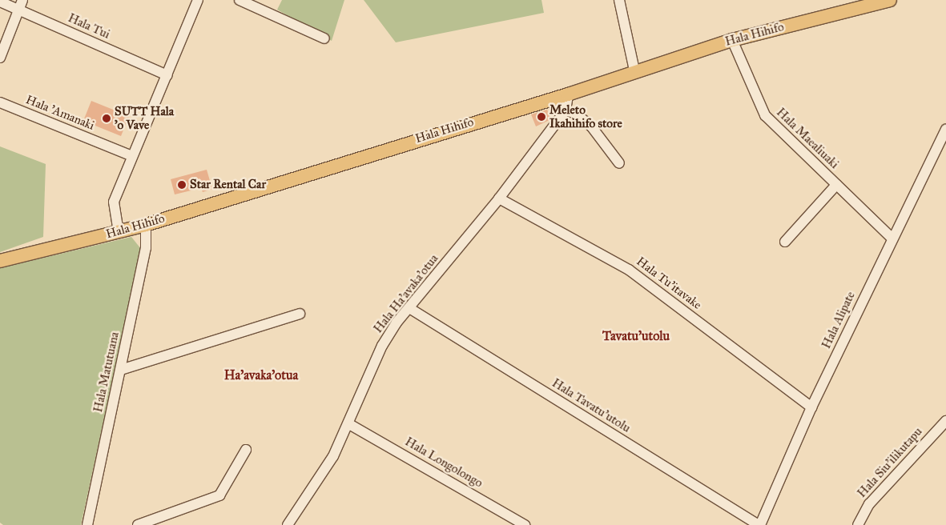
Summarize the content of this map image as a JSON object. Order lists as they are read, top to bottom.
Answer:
{
  "streets": {
    "main road": ["Hala Hihifo"],
    "street": [
      "Hala Tui",
      "Hala 'Amanaki",
      "Hala Maealiuaki",
      "Hala Tu'itavake",
      "Hala Ha'avaka'otua",
      "Hala Alipate",
      "Hala Matutuana",
      "Hala Tavatu'utolu",
      "Hala Longolongo",
      "Hala Siu'ilikutapu"
    ]
  },
  "crossings": [
    ["Hala Hihifo", "Hala Maealiuaki"],
    ["Hala Hihifo", "Hala Ha'avaka'otua"],
    ["Hala Hihifo", "Hala Matutuana"],
    ["Hala Maealiuaki", "Hala Alipate"],
    ["Hala Tu'itavake", "Hala Ha'avaka'otua"],
    ["Hala Tu'itavake", "Hala Alipate"],
    ["Hala Ha'avaka'otua", "Hala Tavatu'utolu"],
    ["Hala Ha'avaka'otua", "Hala Longolongo"],
    ["Hala Alipate", "Hala Tavatu'utolu"]
  ],
  "districts": ["Tavatu'utolu", "Ha'avaka'otua"],
  "places": ["Meleto Ikahihifo store", "SUTT Hala 'o Vave", "Star Rental Car"]
}
